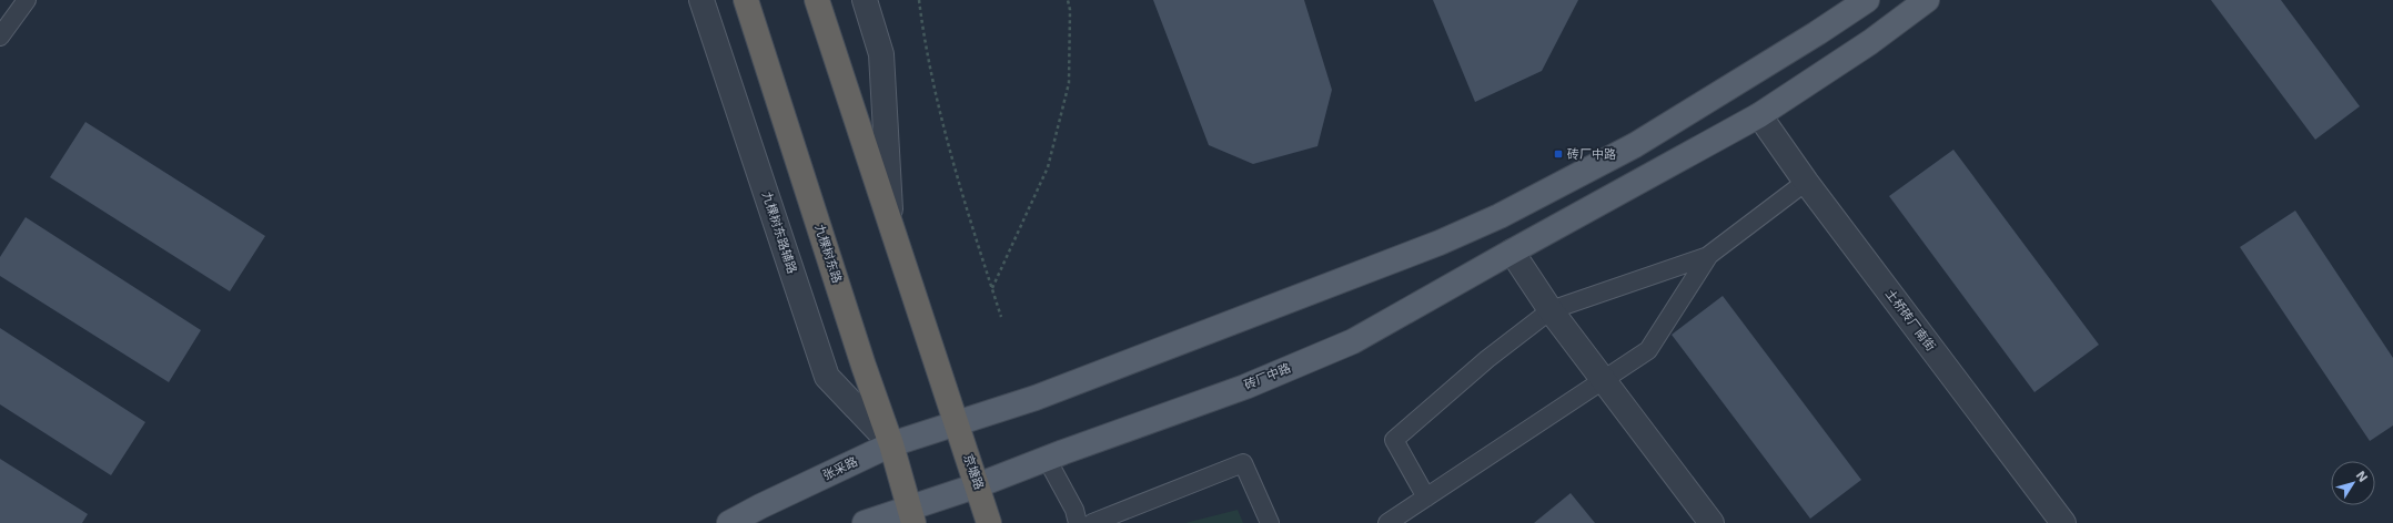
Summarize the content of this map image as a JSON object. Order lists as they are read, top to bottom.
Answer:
{
  "streets": {
    "highway": ["九棵树东路", "京塘路"],
    "main road": ["砖厂中路", "张采路"],
    "street": ["九棵树东路辅路", "土桥砖厂南街"]
  },
  "crossings": [
    ["九棵树东路辅路", "九棵树东路"],
    ["九棵树东路辅路", "张采路"],
    ["九棵树东路", "张采路"],
    ["土桥砖厂南街", "砖厂中路"],
    ["砖厂中路", "京塘路"],
    ["张采路", "京塘路"]
  ],
  "places": {
    "transit": ["砖厂中路"]
  },
  "north": "top right"
}
